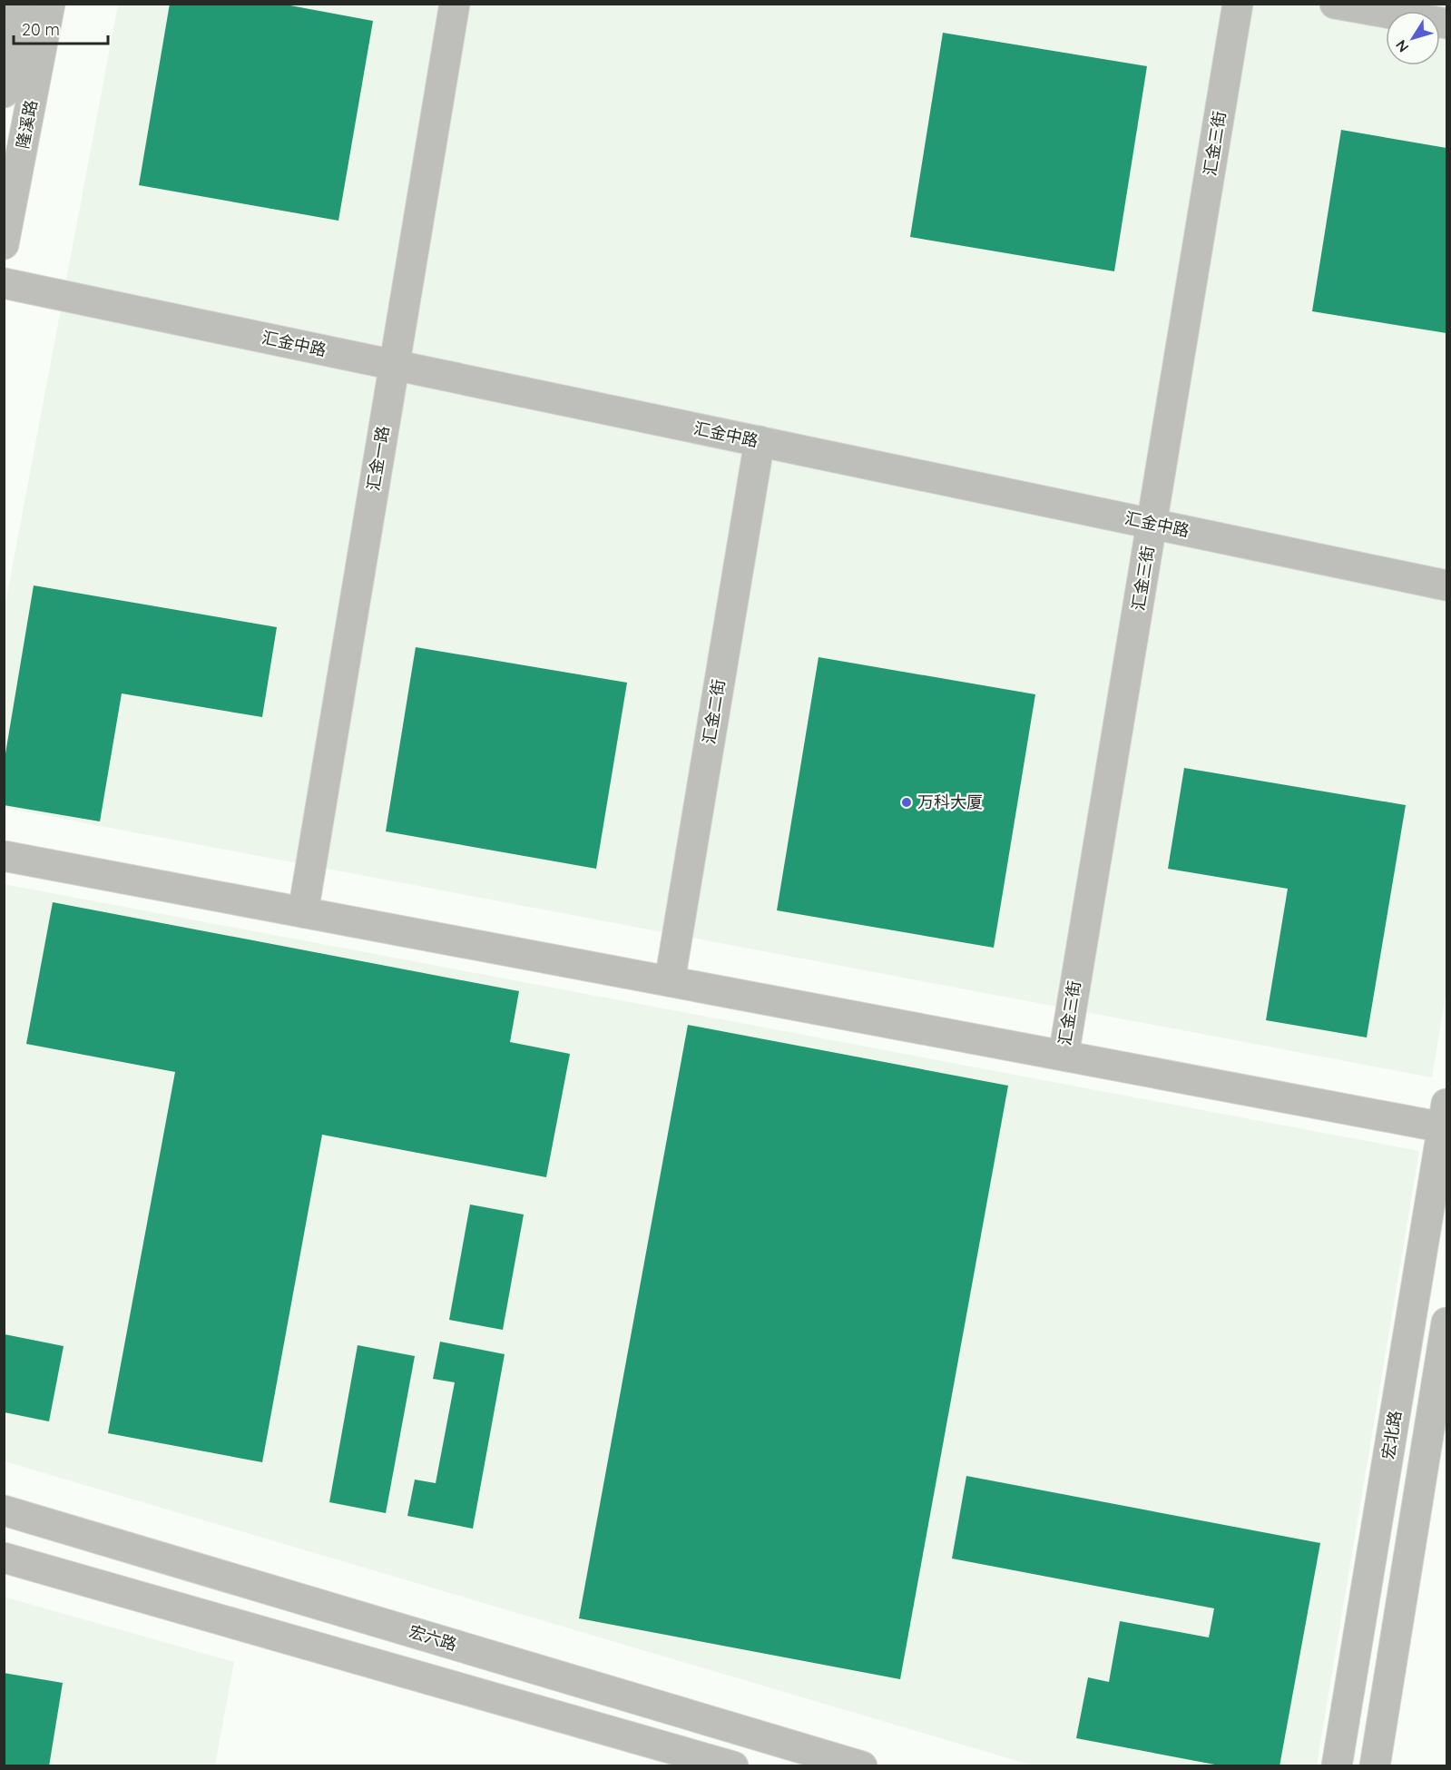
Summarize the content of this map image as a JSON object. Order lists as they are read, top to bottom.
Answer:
{
  "streets": {
    "street": [
      "隆溪路",
      "汇金三街",
      "汇金中路",
      "汇金一路",
      "汇金二街",
      "宏北路",
      "宏六路"
    ]
  },
  "crossings": [
    ["汇金三街", "汇金中路"],
    ["汇金中路", "汇金一路"],
    ["汇金中路", "汇金二街"]
  ],
  "places": ["万科大厦"],
  "scale_bar": "20 m",
  "north": "bottom left"
}
